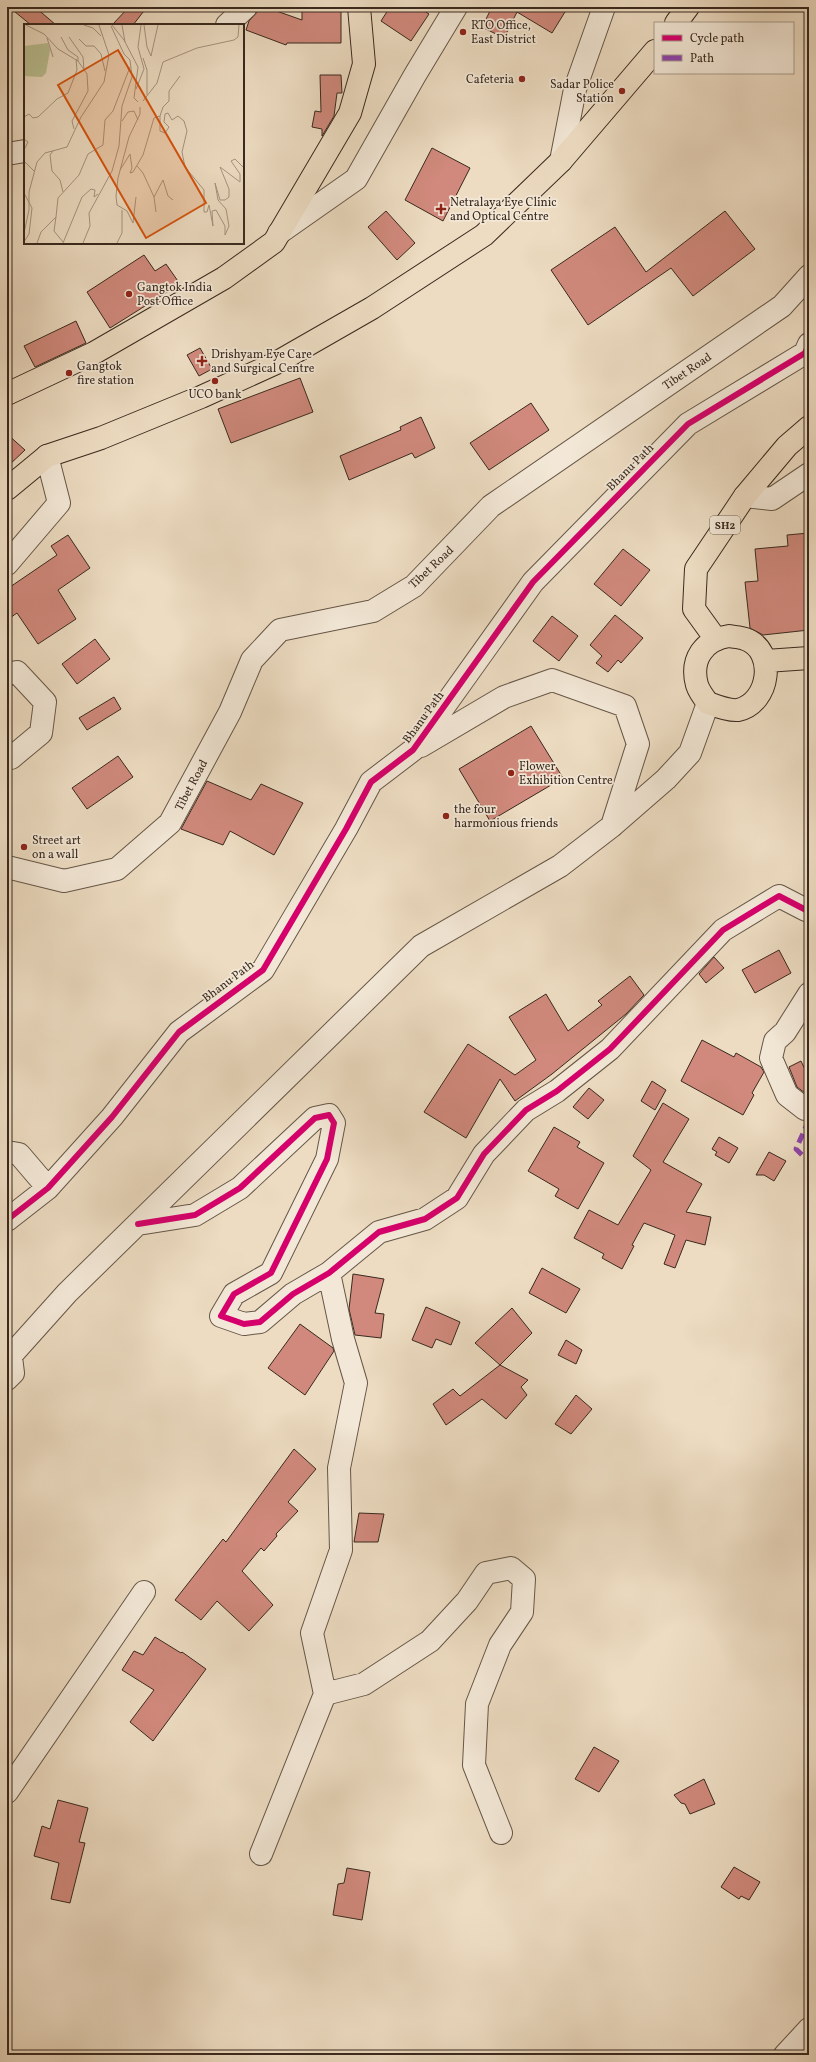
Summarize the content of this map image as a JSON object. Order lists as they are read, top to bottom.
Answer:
{
  "streets": {
    "main road": ["SH2"],
    "street": ["Tibet Road", "Bhanu Path"]
  },
  "places": {
    "other": [
      "RTO Office, East District",
      "Cafeteria",
      "Sadar Police Station",
      "Gangtok India Post Office",
      "Gangtok fire station",
      "UCO bank",
      "Flower Exhibition Centre",
      "the four harmonious friends",
      "Street art on a wall"
    ],
    "health": ["Netralaya Eye Clinic and Optical Centre", "Drishyam Eye Care and Surgical Centre"]
  },
  "legend": ["Cycle path", "Path"]
}
